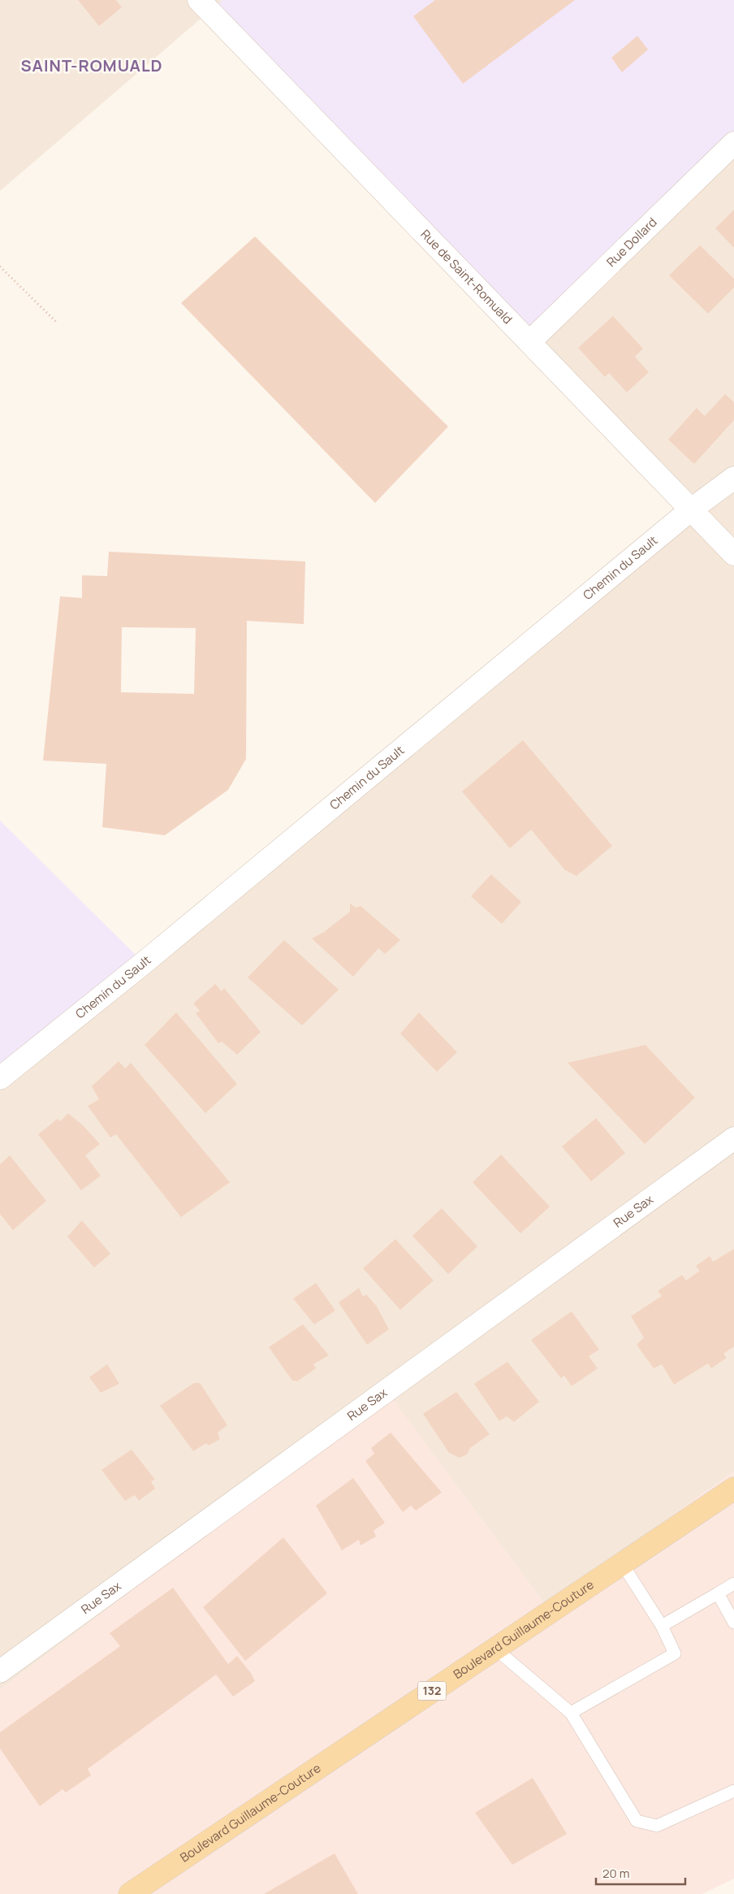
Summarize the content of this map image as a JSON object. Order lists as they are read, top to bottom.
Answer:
{
  "streets": {
    "main road": ["Boulevard Guillaume-Couture", "132"],
    "street": [
      "Rue Dollard",
      "Rue de Saint-Romuald",
      "Chemin du Sault",
      "Rue Sax"
    ]
  },
  "crossings": [
    ["Rue Dollard", "Rue de Saint-Romuald"],
    ["Rue de Saint-Romuald", "Chemin du Sault"]
  ],
  "districts": ["SAINT-ROMUALD"],
  "scale_bar": "20 m"
}
